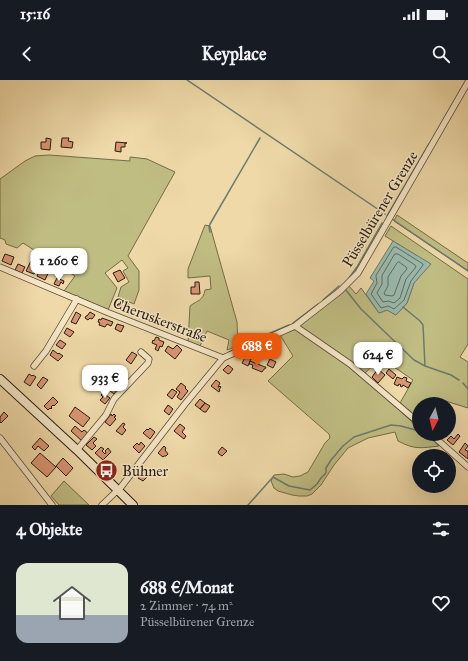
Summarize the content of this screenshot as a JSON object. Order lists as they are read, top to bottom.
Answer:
{
  "streets": {
    "street": ["Püsselbürener Grenze", "Cheruskerstraße"]
  },
  "crossings": [
    ["Püsselbürener Grenze", "Cheruskerstraße"]
  ],
  "places": {
    "bus stop": ["Bühner"]
  },
  "north": "bottom",
  "page": {
    "status": "15:16",
    "header": "Keyplace",
    "price": [
      "1 260 €",
      "688 €",
      "624 €",
      "933 €"
    ],
    "heading": "4 Objekte",
    "list": [
      {
        "name": "688 €/Monat",
        "note": "2 Zimmer · 74 m² · Püsselbürener Grenze"
      }
    ]
  }
}
